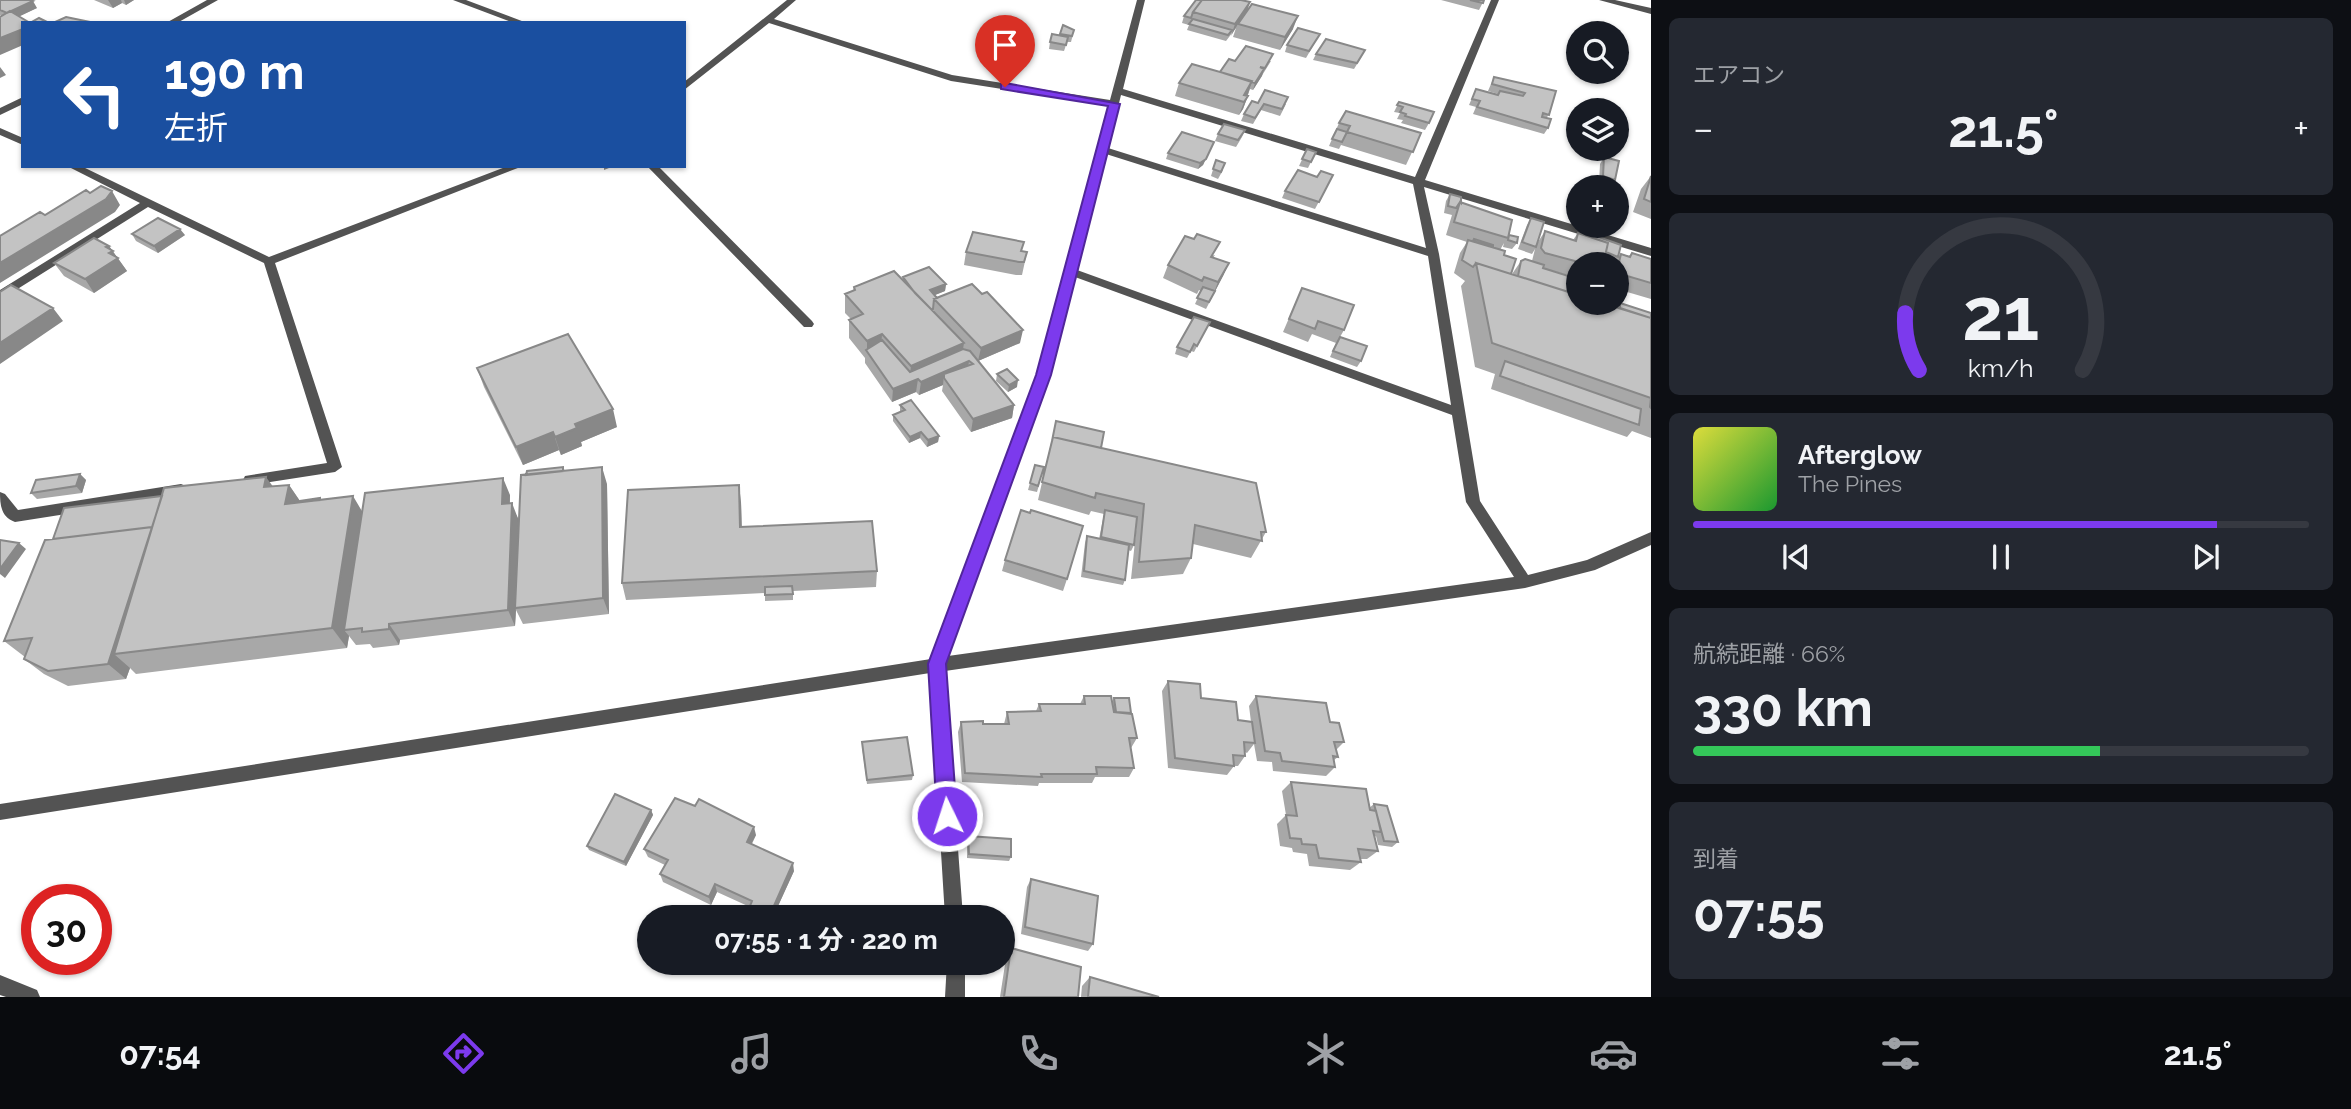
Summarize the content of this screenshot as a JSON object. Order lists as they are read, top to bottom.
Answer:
{
  "page": {
    "tile": [
      "エアコン",
      ["航続距離 · 66%", "330 km"],
      ["到着", "07:55"]
    ],
    "map_buttons": ["+", "−"],
    "turn": ["190 m", "左折"],
    "heat": ["−", "21.5°", "+"],
    "song": ["Afterglow", "The Pines"],
    "limit": "30",
    "trip": "07:55 · 1 分 · 220 m",
    "tabs": ["07:54", "21.5°"],
    "gauge": ["21", "km/h"]
  }
}
